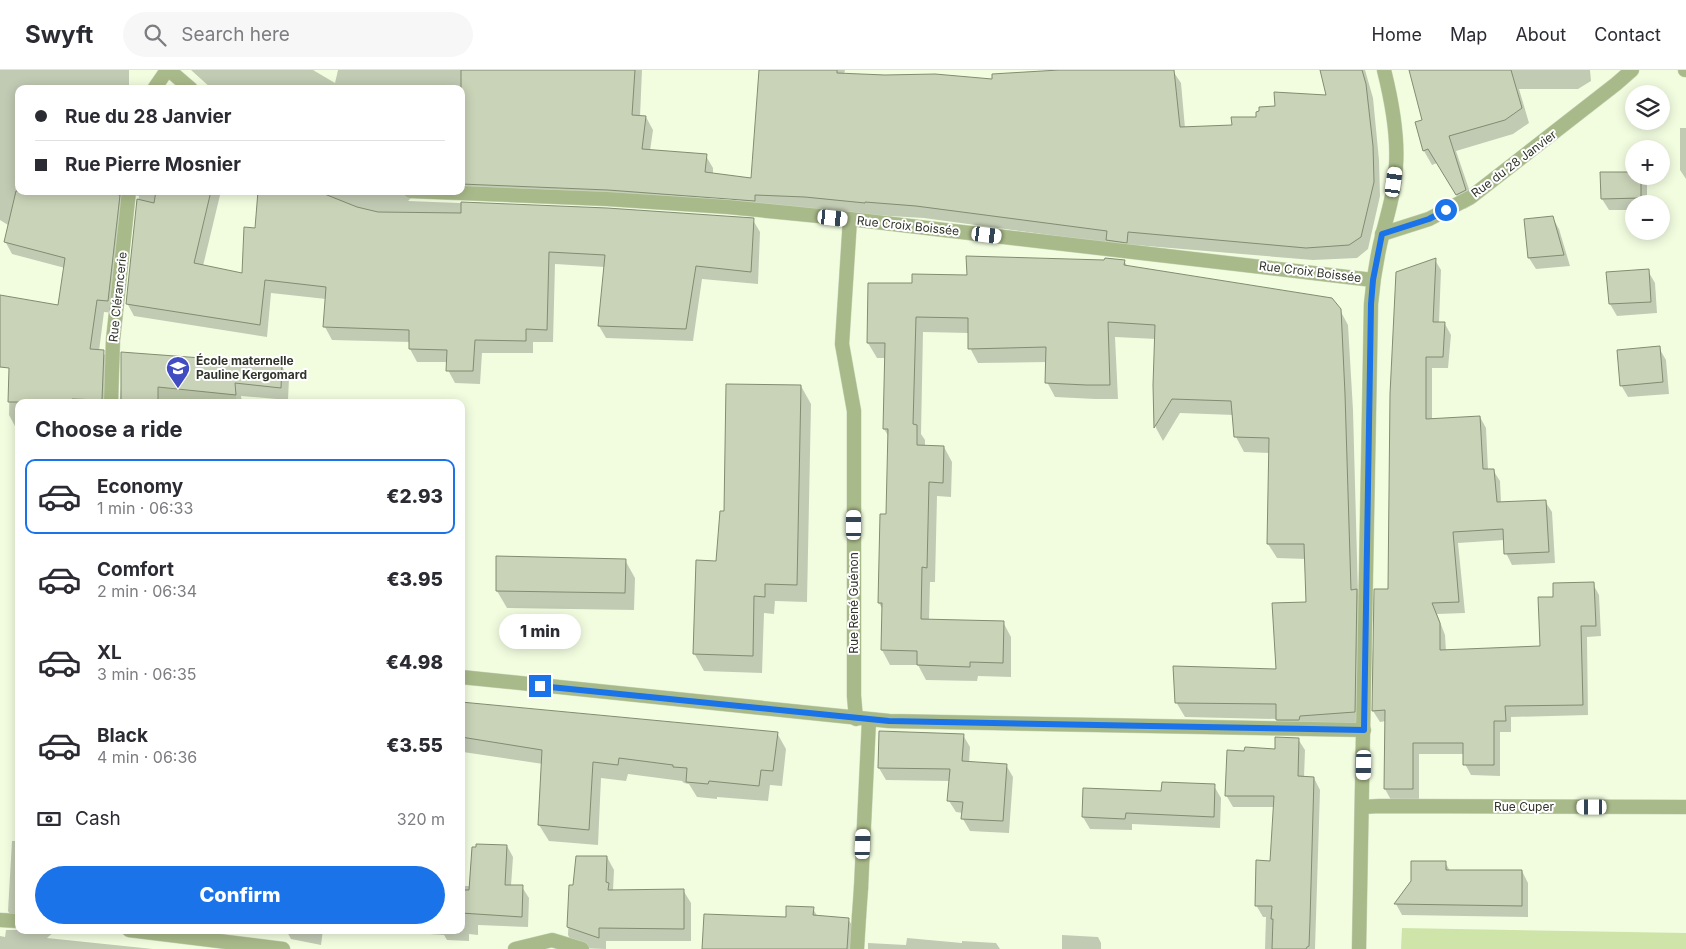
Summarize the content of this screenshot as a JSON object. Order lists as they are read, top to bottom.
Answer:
{
  "streets": {
    "street": [
      "Rue du 28 Janvier",
      "Rue Croix Boissée",
      "Rue Clérancerie",
      "Rue René Guénon",
      "Rue Cuper"
    ]
  },
  "crossings": [
    ["Rue Croix Boissée", "Rue René Guénon"]
  ],
  "places": {
    "school or university": ["École maternelle Pauline Kergomard"]
  },
  "page": {
    "header": "Swyft",
    "search": "Search here",
    "nav": [
      "Home",
      "Map",
      "About",
      "Contact"
    ],
    "map_buttons": ["+", "−"],
    "banner": ["Rue du 28 Janvier", "Rue Pierre Mosnier"],
    "heading": "Choose a ride",
    "list": [
      {
        "name": "Economy",
        "note": "1 min · 06:33",
        "value": "€2.93"
      },
      {
        "name": "Comfort",
        "note": "2 min · 06:34",
        "value": "€3.95"
      },
      {
        "name": "XL",
        "note": "3 min · 06:35",
        "value": "€4.98"
      },
      {
        "name": "Black",
        "note": "4 min · 06:36",
        "value": "€3.55"
      }
    ],
    "bubble": "1 min",
    "pay": ["Cash", "320 m"],
    "buttons": "Confirm"
  }
}
